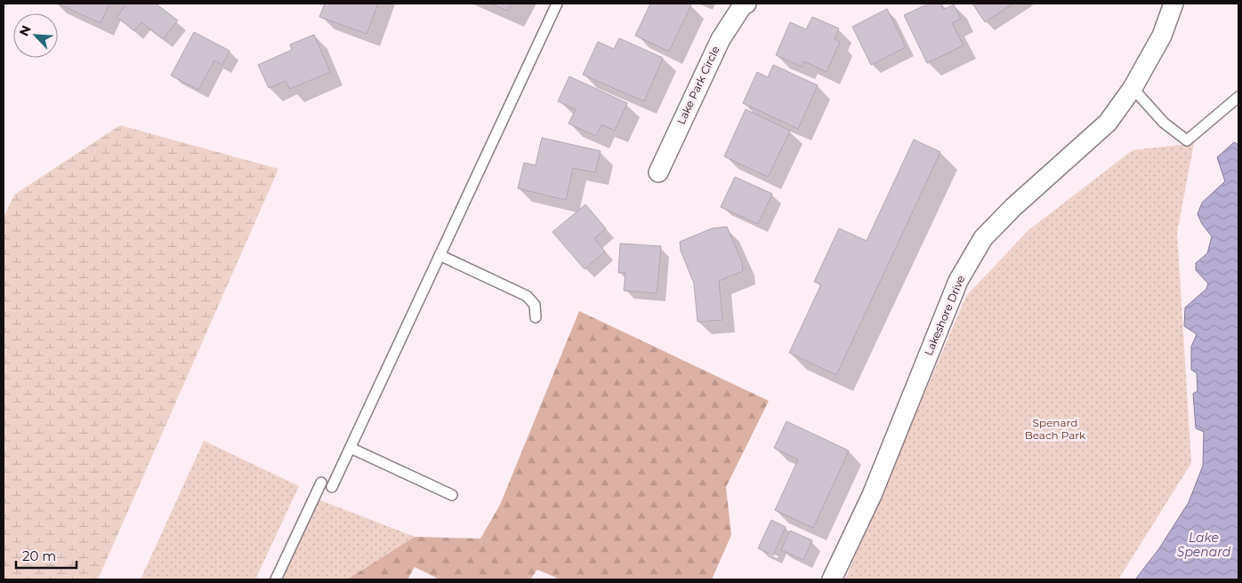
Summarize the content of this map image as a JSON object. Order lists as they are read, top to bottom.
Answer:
{
  "streets": {
    "street": ["Lake Park Circle", "Lakeshore Drive"]
  },
  "water": ["Lake Spenard"],
  "parks": ["Spenard Beach Park"],
  "scale_bar": "20 m",
  "north": "top left"
}
